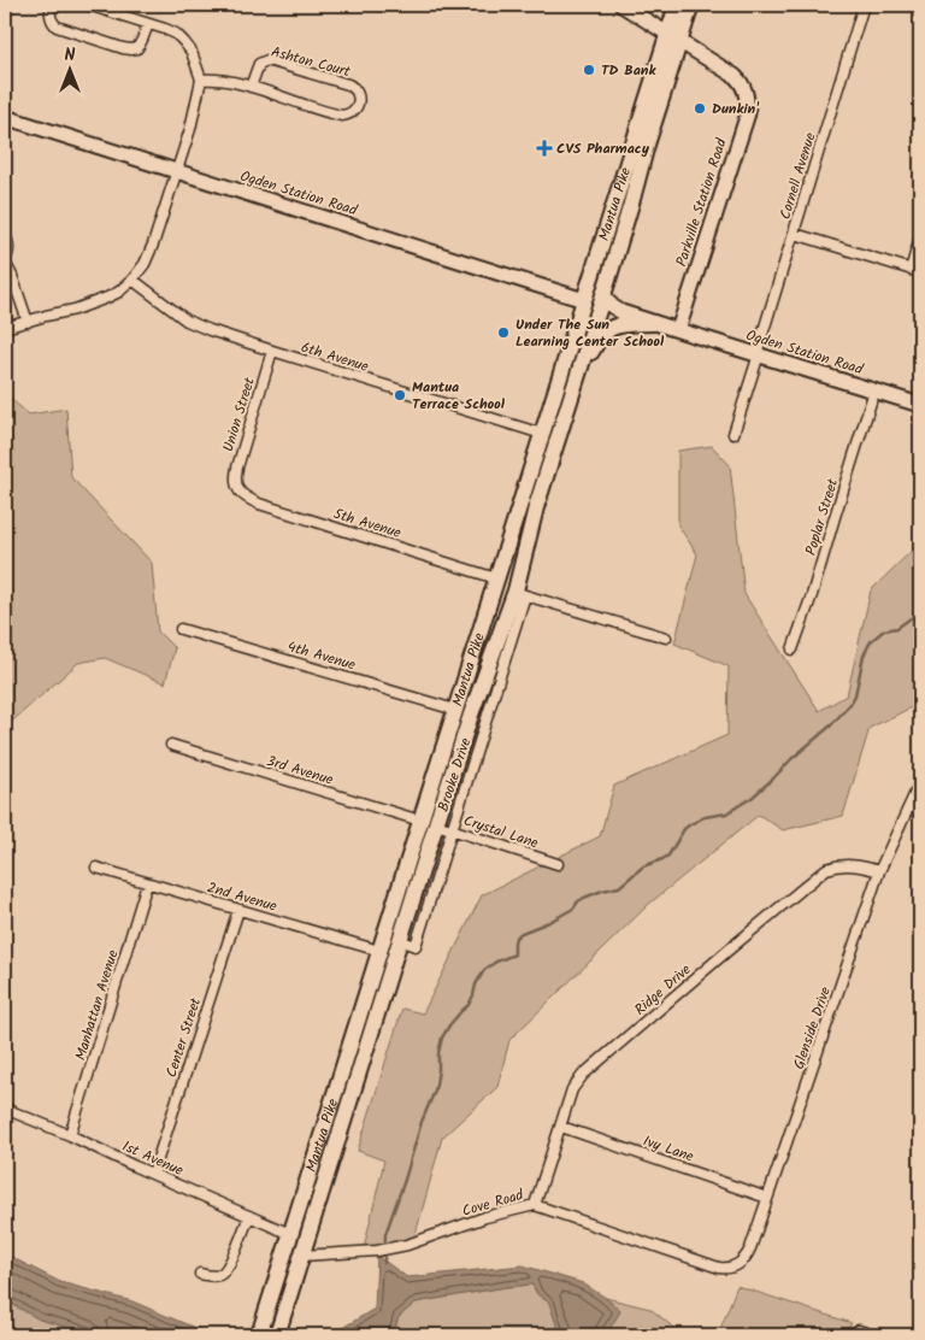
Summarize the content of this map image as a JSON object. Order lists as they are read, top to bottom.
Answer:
{
  "streets": {
    "main road": ["Mantua Pike"],
    "street": [
      "Ashton Court",
      "Cornell Avenue",
      "Ogden Station Road",
      "Parkville Station Road",
      "6th Avenue",
      "Union Street",
      "Poplar Street",
      "5th Avenue",
      "4th Avenue",
      "3rd Avenue",
      "Crystal Lane",
      "2nd Avenue",
      "Ridge Drive",
      "Manhattan Avenue",
      "Glenside Drive",
      "Center Street",
      "Ivy Lane",
      "1st Avenue",
      "Cove Road"
    ]
  },
  "crossings": [
    ["Cornell Avenue", "Ogden Station Road"],
    ["Ogden Station Road", "Parkville Station Road"],
    ["Ogden Station Road", "Mantua Pike"],
    ["Ogden Station Road", "Poplar Street"],
    ["Parkville Station Road", "Mantua Pike"],
    ["Mantua Pike", "6th Avenue"],
    ["Mantua Pike", "5th Avenue"],
    ["Mantua Pike", "4th Avenue"],
    ["Mantua Pike", "3rd Avenue"],
    ["Mantua Pike", "Crystal Lane"],
    ["Mantua Pike", "2nd Avenue"],
    ["Mantua Pike", "1st Avenue"],
    ["Mantua Pike", "Cove Road"],
    ["6th Avenue", "Union Street"],
    ["Union Street", "5th Avenue"],
    ["3rd Avenue", "Crystal Lane"],
    ["2nd Avenue", "Manhattan Avenue"],
    ["2nd Avenue", "Center Street"],
    ["Ridge Drive", "Glenside Drive"],
    ["Ridge Drive", "Ivy Lane"],
    ["Ridge Drive", "Cove Road"],
    ["Manhattan Avenue", "1st Avenue"],
    ["Glenside Drive", "Ivy Lane"],
    ["Glenside Drive", "Cove Road"],
    ["Center Street", "1st Avenue"]
  ],
  "places": {
    "other": [
      "TD Bank",
      "Dunkin'",
      "Under The Sun Learning Center School",
      "Mantua Terrace School"
    ],
    "health": ["CVS Pharmacy"]
  },
  "north": "top"
}
